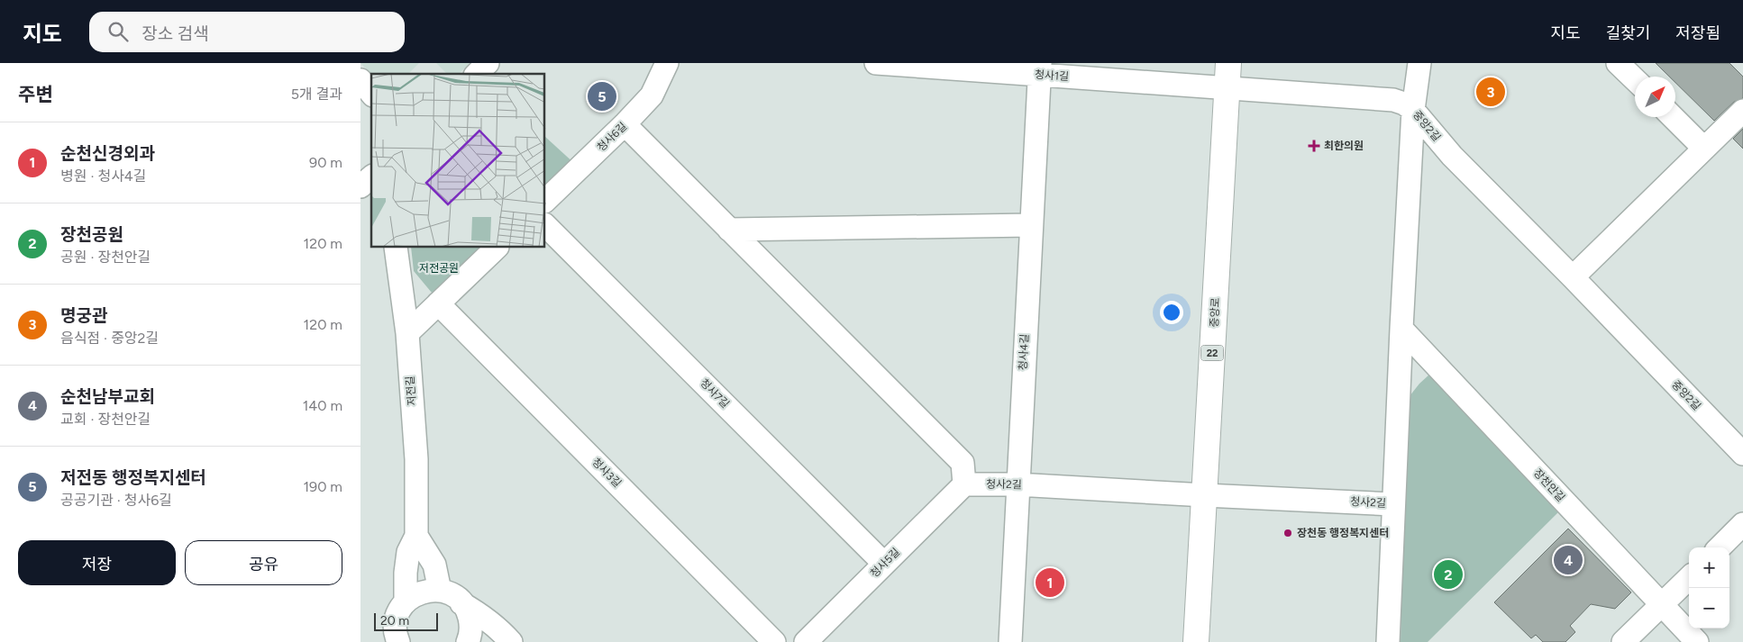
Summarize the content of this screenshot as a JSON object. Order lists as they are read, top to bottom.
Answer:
{
  "streets": {
    "main road": ["중앙로", "22"],
    "street": [
      "청사1길",
      "중앙2길",
      "청사6길",
      "청사4길",
      "저전길",
      "청사7길",
      "청사3길",
      "청사2길",
      "장천안길",
      "청사5길"
    ]
  },
  "crossings": [
    ["청사1길", "중앙2길"],
    ["청사1길", "중앙로"],
    ["청사1길", "청사4길"],
    ["중앙2길", "중앙로"],
    ["중앙로", "청사2길"],
    ["청사4길", "청사2길"],
    ["청사7길", "청사5길"],
    ["청사2길", "청사5길"]
  ],
  "parks": ["저전공원"],
  "places": {
    "health": ["최한의원"],
    "other": ["장천동 행정복지센터"]
  },
  "scale_bar": "20 m",
  "north": "top right",
  "page": {
    "header": "지도",
    "search": "장소 검색",
    "nav": ["지도", "길찾기", "저장됨"],
    "heading": ["주변", "5개 결과"],
    "pins": [
      "3",
      "5",
      "4",
      "2",
      "1"
    ],
    "list": [
      {
        "mark": "1",
        "name": "순천신경외과",
        "note": "병원 · 청사4길",
        "value": "90 m"
      },
      {
        "mark": "2",
        "name": "장천공원",
        "note": "공원 · 장천안길",
        "value": "120 m"
      },
      {
        "mark": "3",
        "name": "명궁관",
        "note": "음식점 · 중앙2길",
        "value": "120 m"
      },
      {
        "mark": "4",
        "name": "순천남부교회",
        "note": "교회 · 장천안길",
        "value": "140 m"
      },
      {
        "mark": "5",
        "name": "저전동 행정복지센터",
        "note": "공공기관 · 청사6길",
        "value": "190 m"
      }
    ],
    "buttons": ["저장", "공유"],
    "map_buttons": ["+", "−"],
    "scale": "20 m"
  }
}
